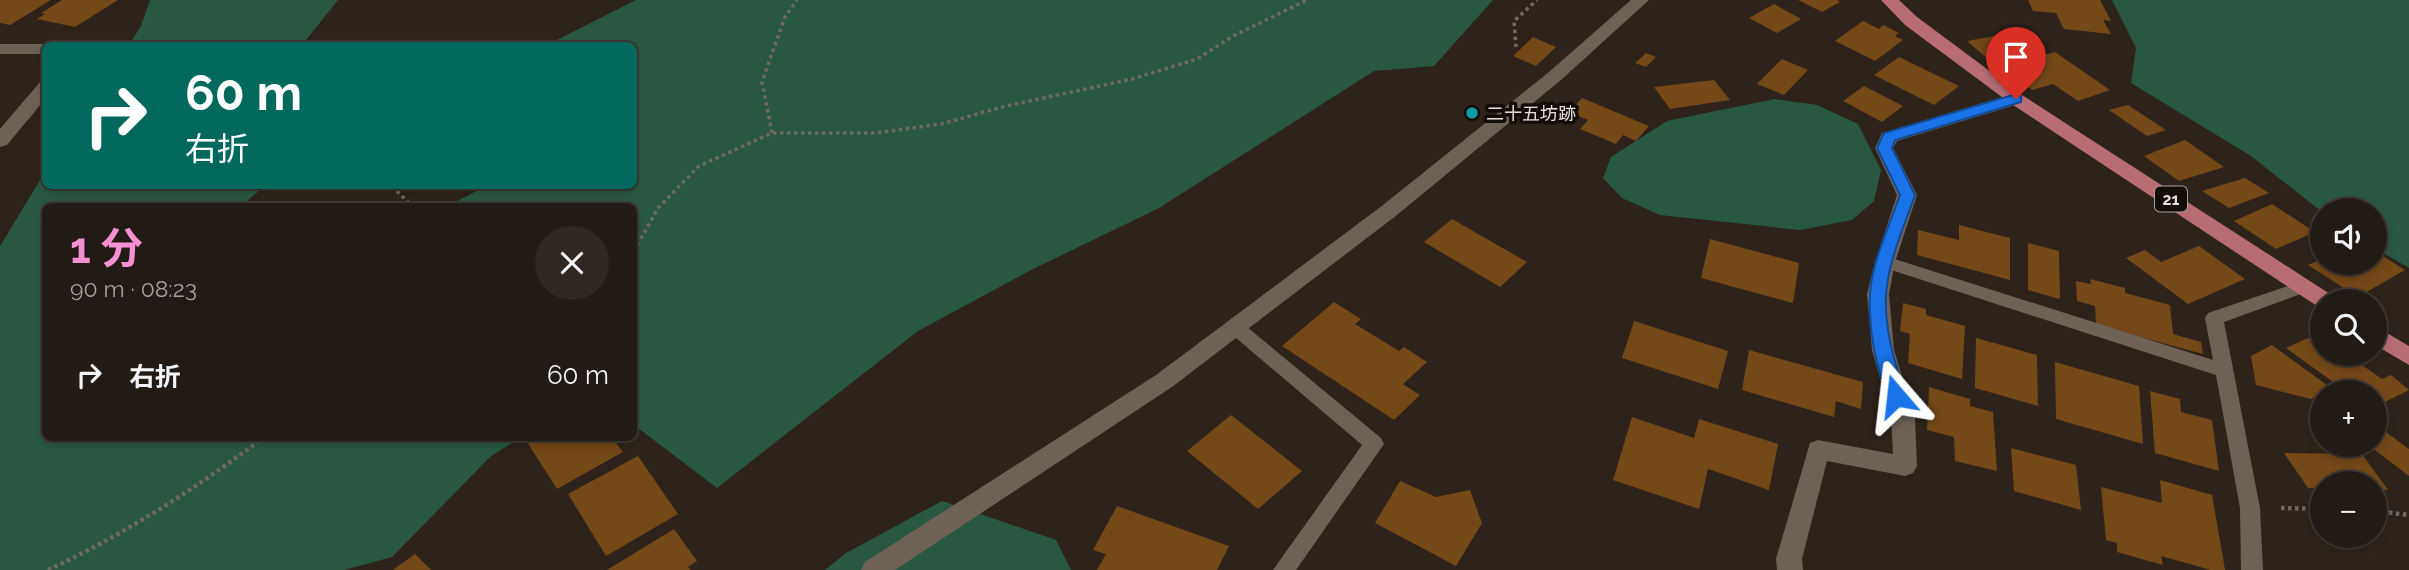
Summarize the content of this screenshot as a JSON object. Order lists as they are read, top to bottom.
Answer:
{
  "streets": {
    "main road": ["21"]
  },
  "places": ["二十五坊跡"],
  "page": {
    "turn": ["60 m", "右折"],
    "map_buttons": ["+", "−"],
    "heading": ["1 分", "90 m · 08:23"],
    "list": [
      {
        "name": "右折",
        "value": "60 m"
      }
    ]
  }
}
